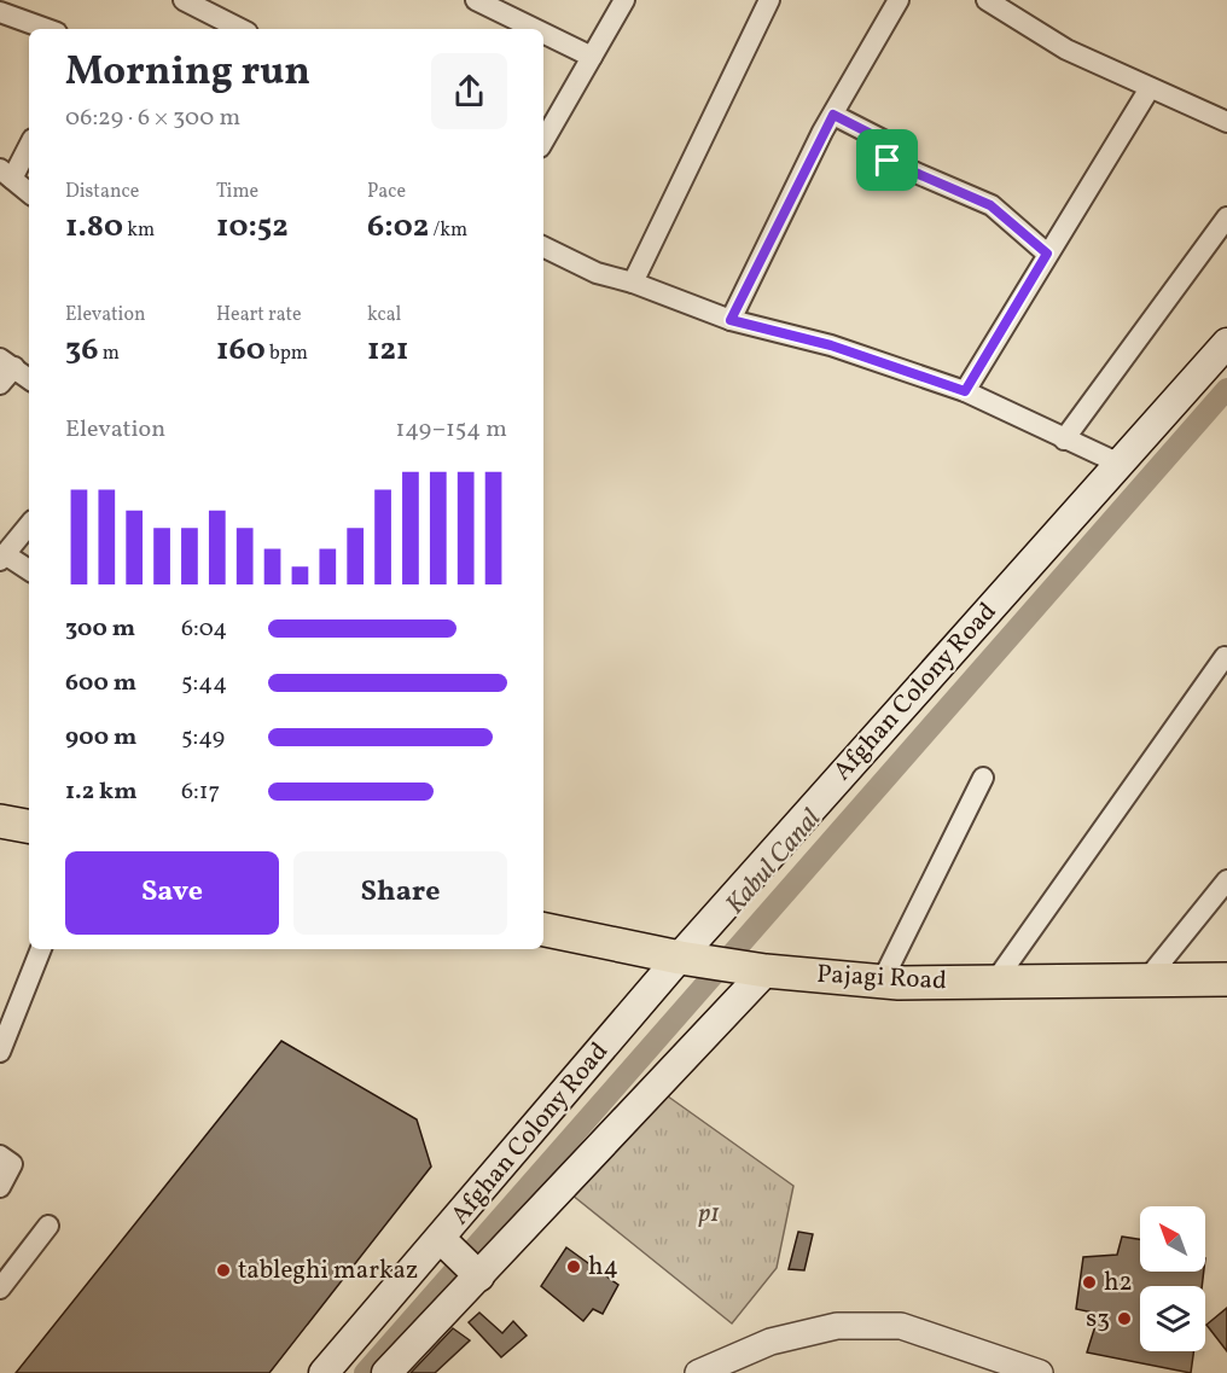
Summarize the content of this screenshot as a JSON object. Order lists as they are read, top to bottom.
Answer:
{
  "streets": {
    "main road": ["Afghan Colony Road", "Pajagi Road"]
  },
  "crossings": [
    ["Afghan Colony Road", "Pajagi Road"]
  ],
  "water": ["Kabul Canal"],
  "parks": ["p1"],
  "places": [
    "h4",
    "tableghi markaz",
    "h2",
    "s3"
  ],
  "north": "top left",
  "page": {
    "heading": ["Morning run", "06:29 · 6 × 300 m"],
    "stats": [
      ["Distance", "1.80 km"],
      ["Time", "10:52"],
      ["Pace", "6:02 /km"],
      ["Elevation", "36 m"],
      ["Heart rate", "160 bpm"],
      ["kcal", "121"]
    ],
    "chart": ["Elevation", "149–154 m"],
    "list": [
      {
        "name": "300 m",
        "note": "6:04"
      },
      {
        "name": "600 m",
        "note": "5:44"
      },
      {
        "name": "900 m",
        "note": "5:49"
      },
      {
        "name": "1.2 km",
        "note": "6:17"
      }
    ],
    "buttons": ["Save", "Share"]
  }
}
